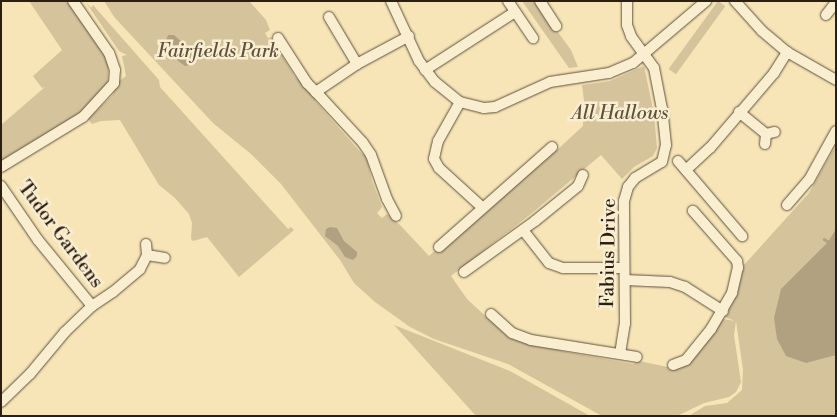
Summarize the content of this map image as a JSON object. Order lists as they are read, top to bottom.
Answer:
{
  "streets": {
    "street": ["Tudor Gardens", "Fabius Drive"]
  },
  "parks": ["Fairfields Park", "All Hallows"]
}
